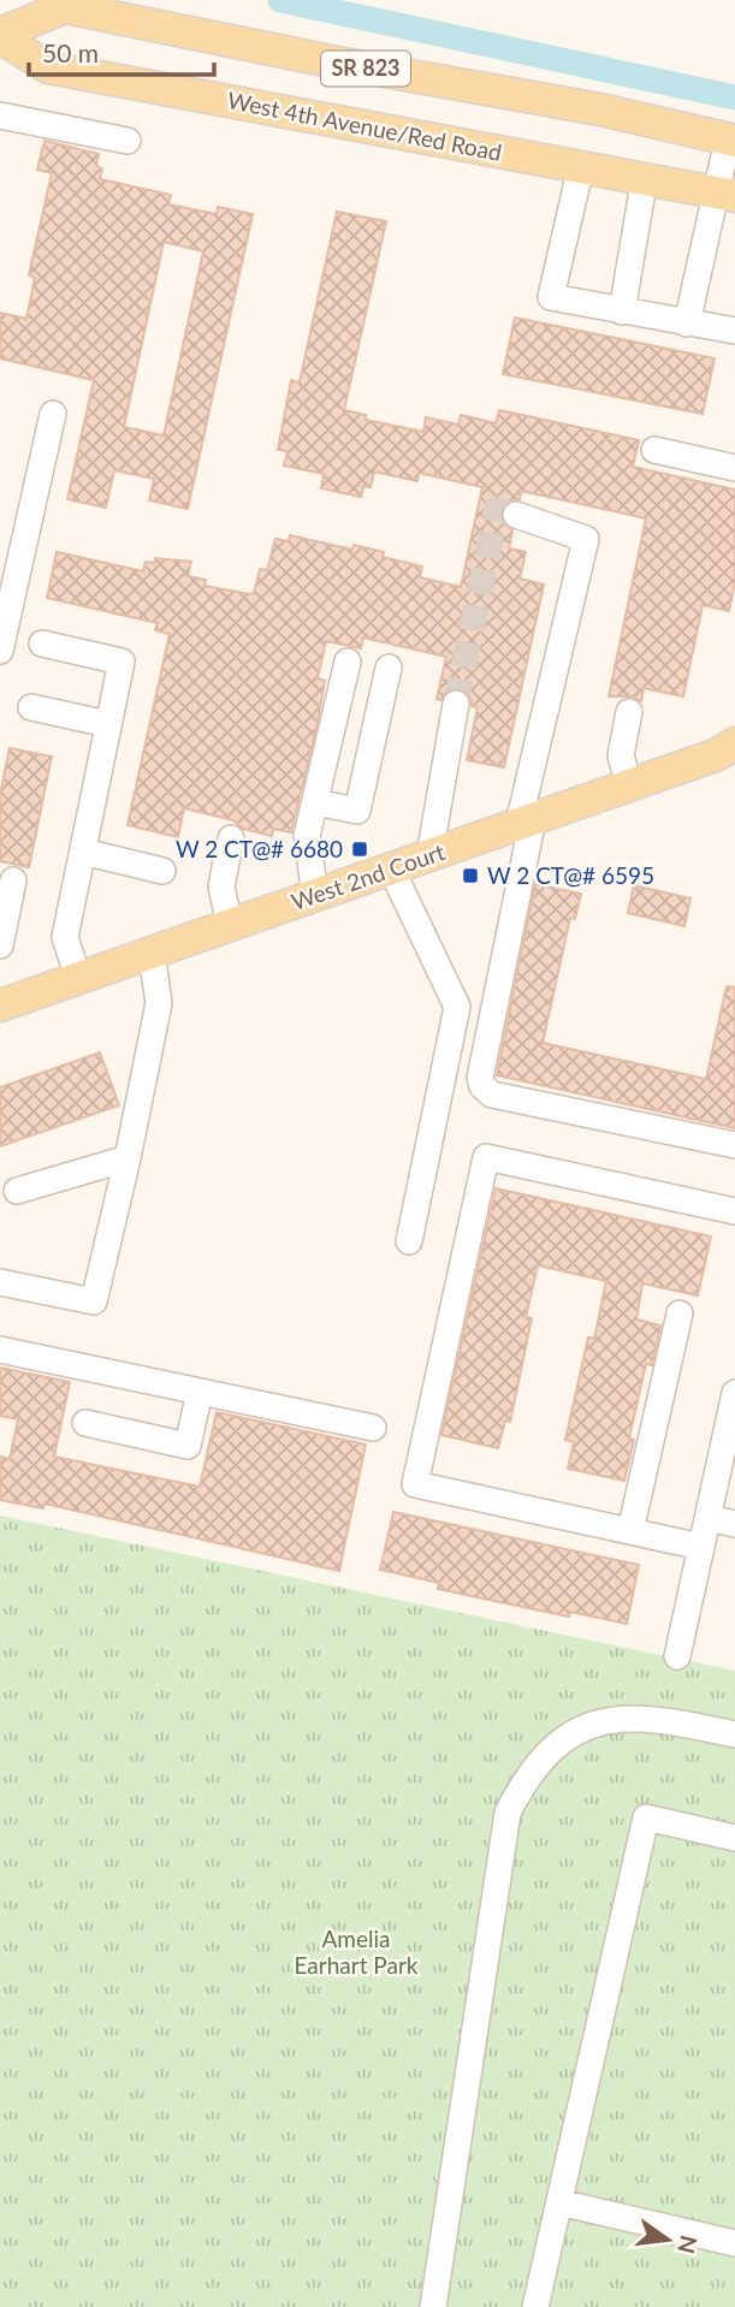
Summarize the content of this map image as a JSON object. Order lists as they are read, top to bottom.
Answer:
{
  "streets": {
    "main road": ["SR 823", "West 4th Avenue/Red Road", "West 2nd Court"]
  },
  "parks": ["Amelia Earhart Park"],
  "places": {
    "transit": ["W 2 CT@# 6680", "W 2 CT@# 6595"]
  },
  "scale_bar": "50 m",
  "north": "right"
}
